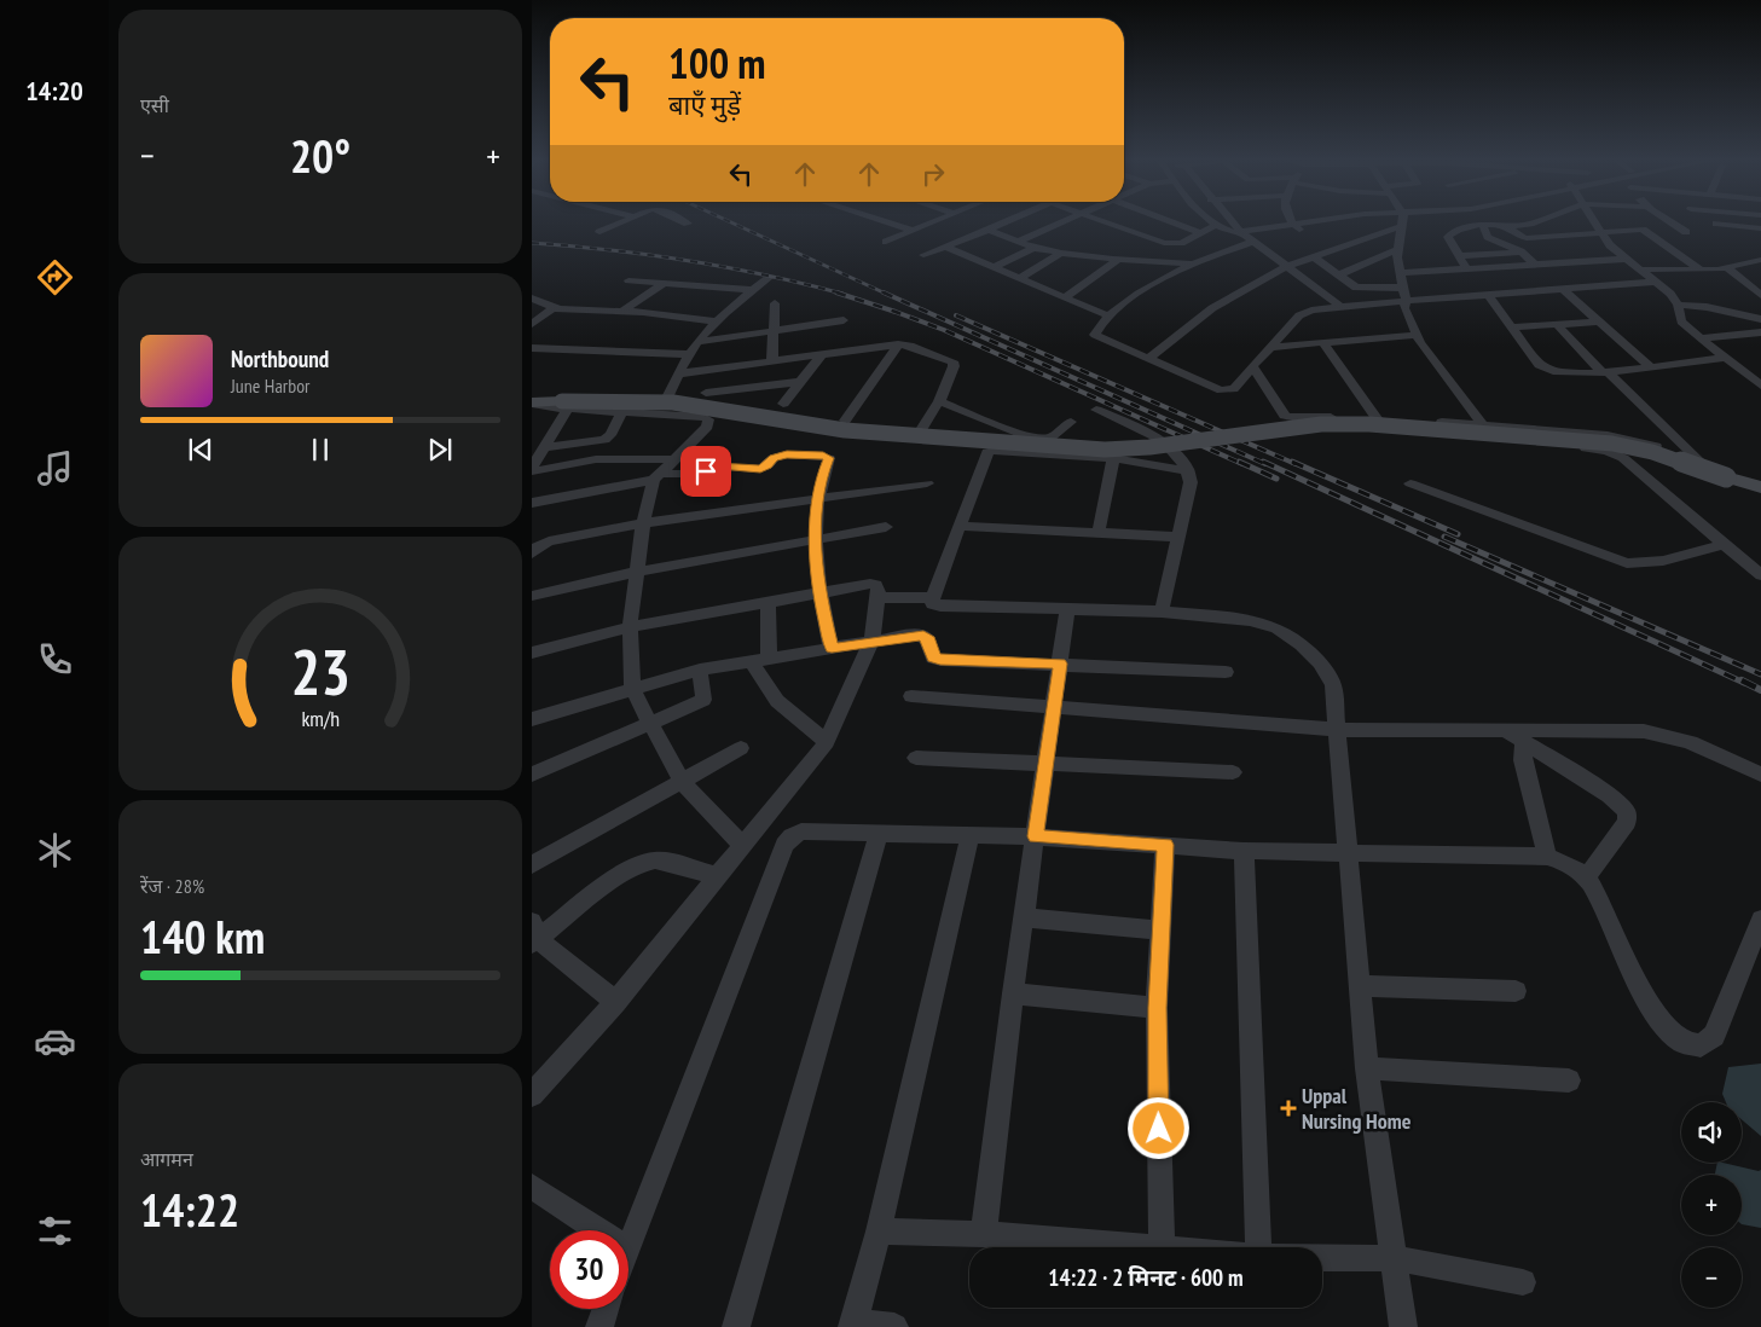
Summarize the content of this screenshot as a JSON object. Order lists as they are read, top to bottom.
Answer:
{
  "places": {
    "health": ["Uppal Nursing Home"]
  },
  "page": {
    "tabs": "14:20",
    "tile": [
      "एसी",
      ["रेंज · 28%", "140 km"],
      ["आगमन", "14:22"]
    ],
    "turn": ["100 m", "बाएँ मुड़ें"],
    "heat": ["−", "20°", "+"],
    "song": ["Northbound", "June Harbor"],
    "map_buttons": ["+", "−"],
    "limit": "30",
    "trip": "14:22 · 2 मिनट · 600 m",
    "gauge": ["23", "km/h"]
  }
}
